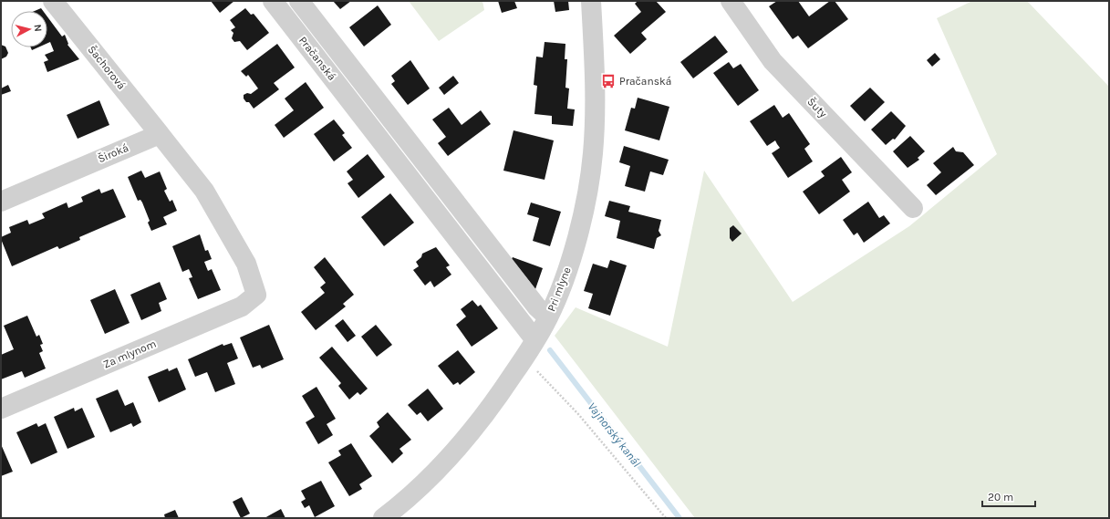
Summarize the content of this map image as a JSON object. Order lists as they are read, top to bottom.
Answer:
{
  "streets": {
    "street": [
      "Pračanská",
      "Šachorová",
      "Šuty",
      "Široká",
      "Pri mlyne",
      "Za mlynom"
    ]
  },
  "crossings": [
    ["Pračanská", "Pri mlyne"],
    ["Šachorová", "Široká"],
    ["Šachorová", "Za mlynom"],
    ["Široká", "Za mlynom"]
  ],
  "water": ["Vajnorský kanál"],
  "places": {
    "bus stop": ["Pračanská"]
  },
  "scale_bar": "20 m",
  "north": "right"
}
